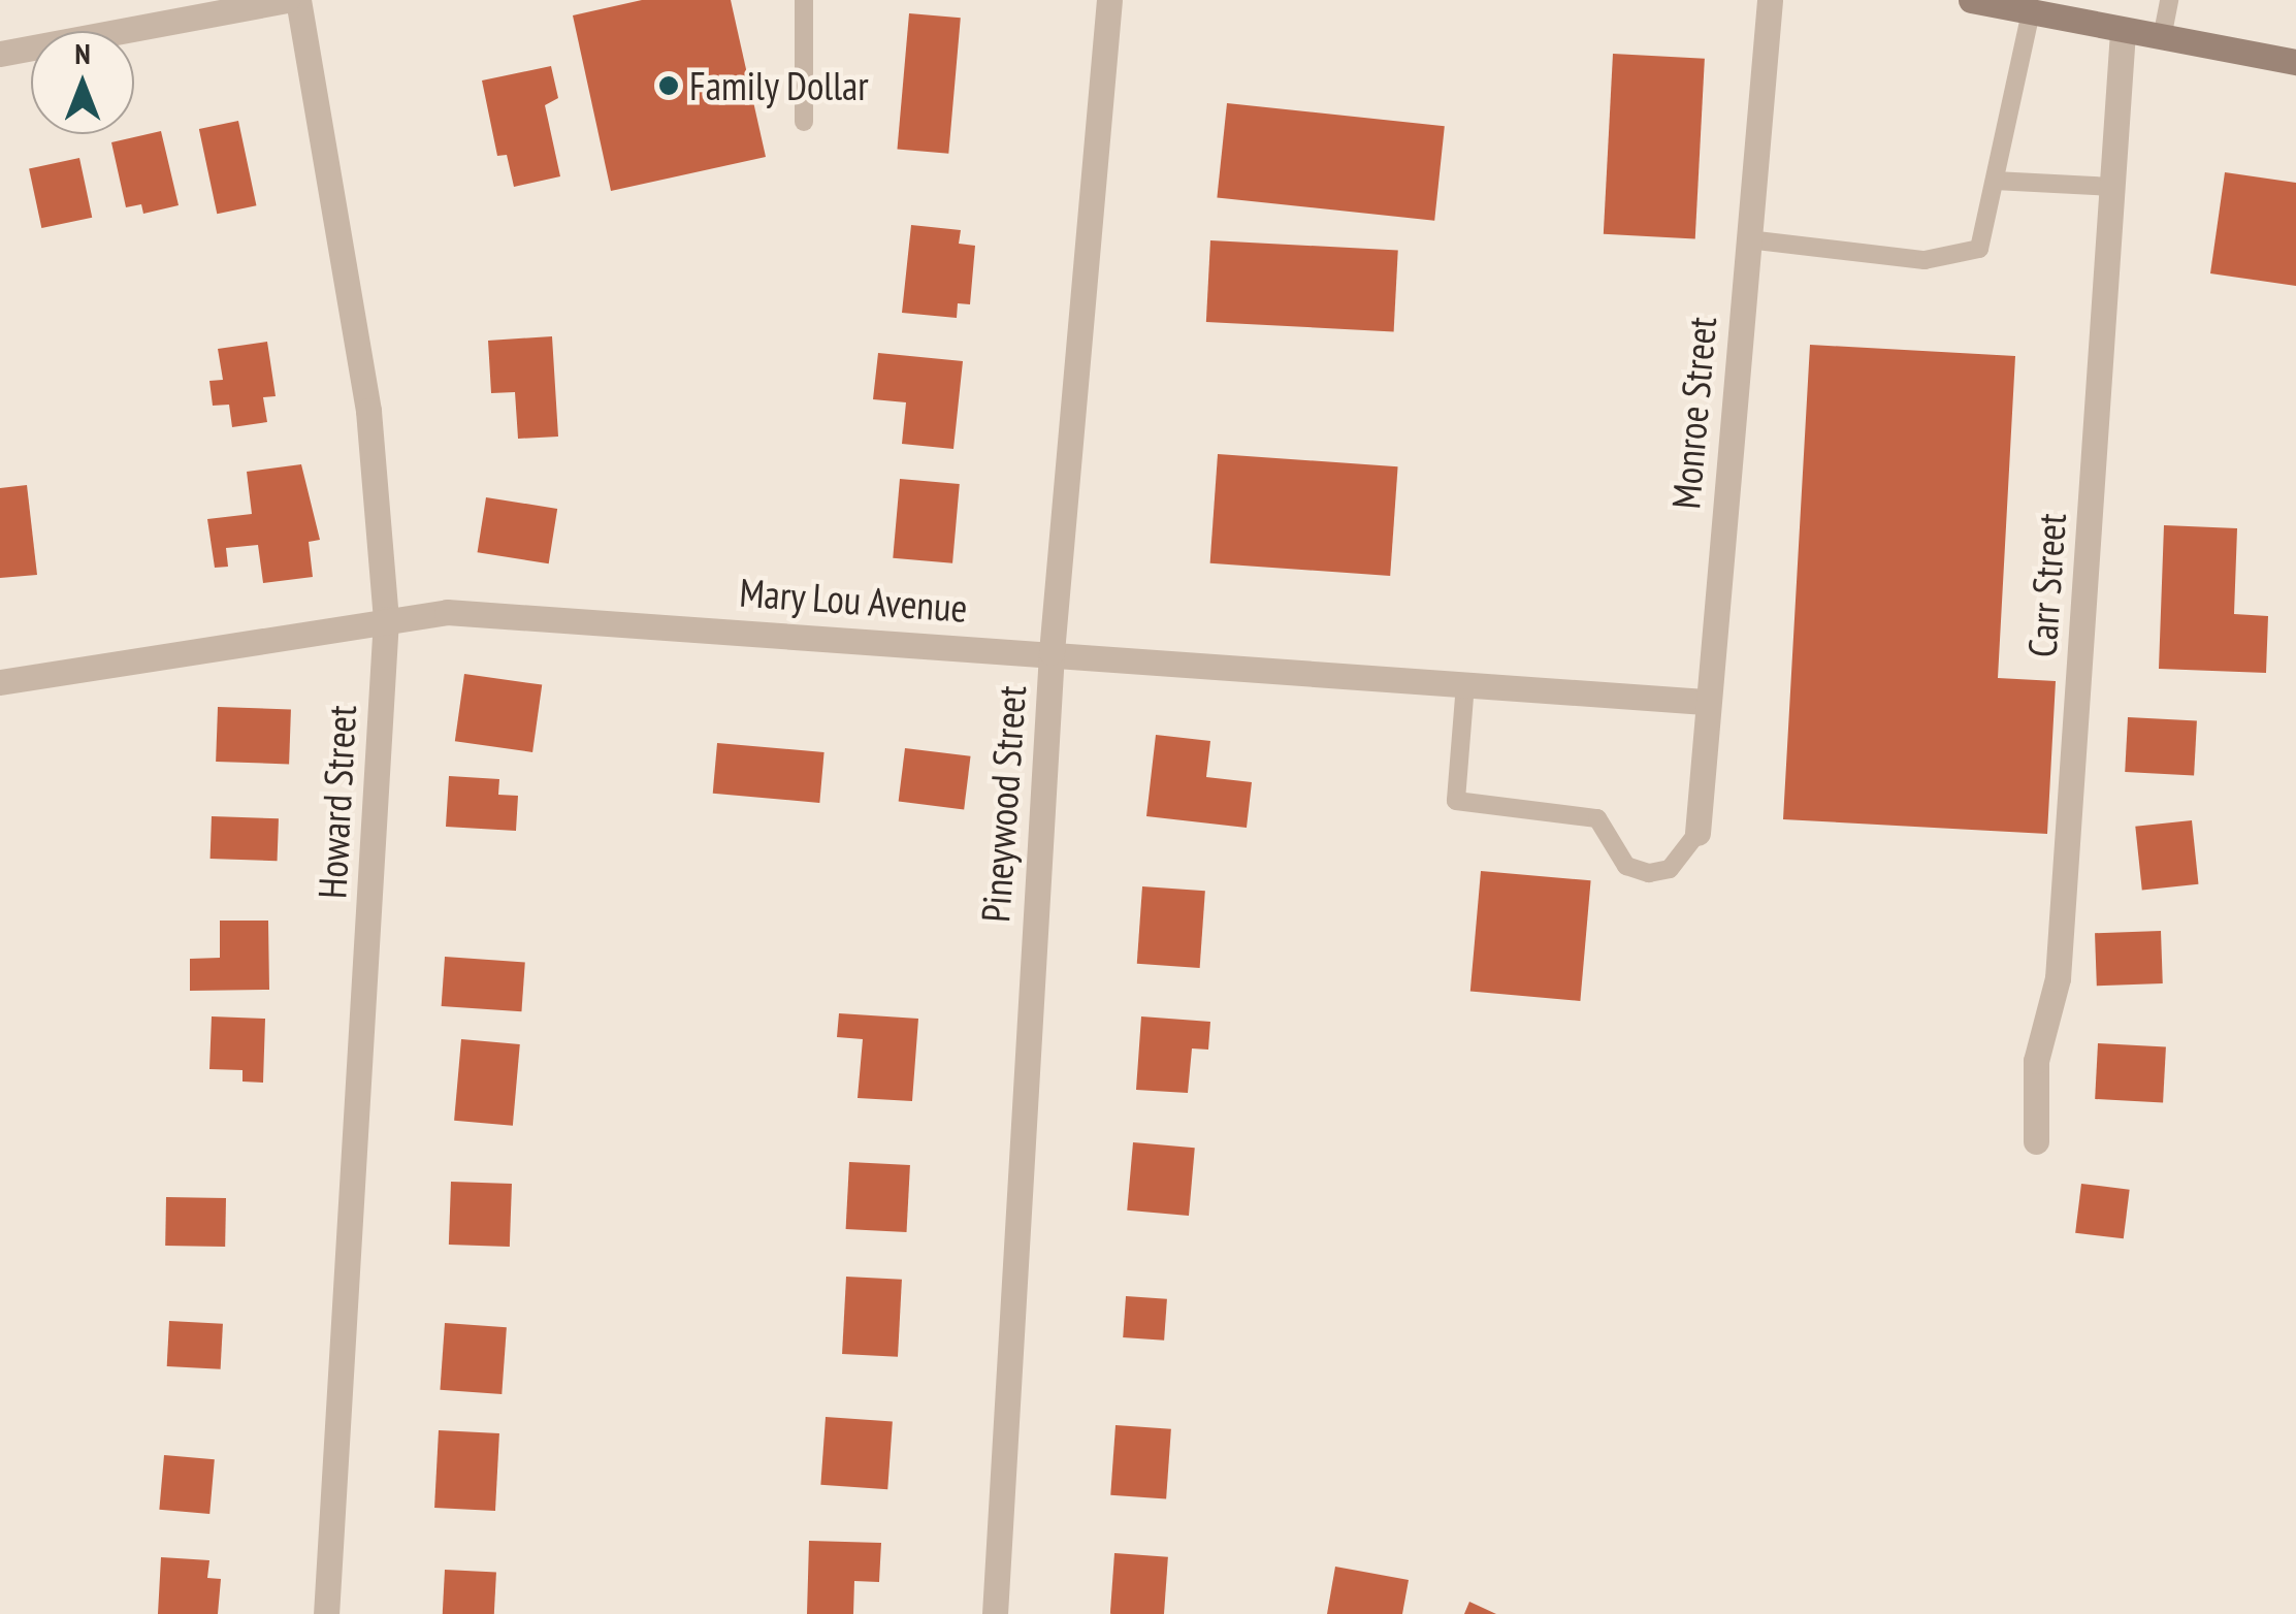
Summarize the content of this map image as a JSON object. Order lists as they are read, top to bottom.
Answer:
{
  "streets": {
    "street": [
      "Monroe Street",
      "Carr Street",
      "Mary Lou Avenue",
      "Howard Street",
      "Pineywood Street"
    ]
  },
  "crossings": [
    ["Monroe Street", "Mary Lou Avenue"],
    ["Mary Lou Avenue", "Howard Street"],
    ["Mary Lou Avenue", "Pineywood Street"]
  ],
  "places": ["Family Dollar"],
  "north": "top"
}
